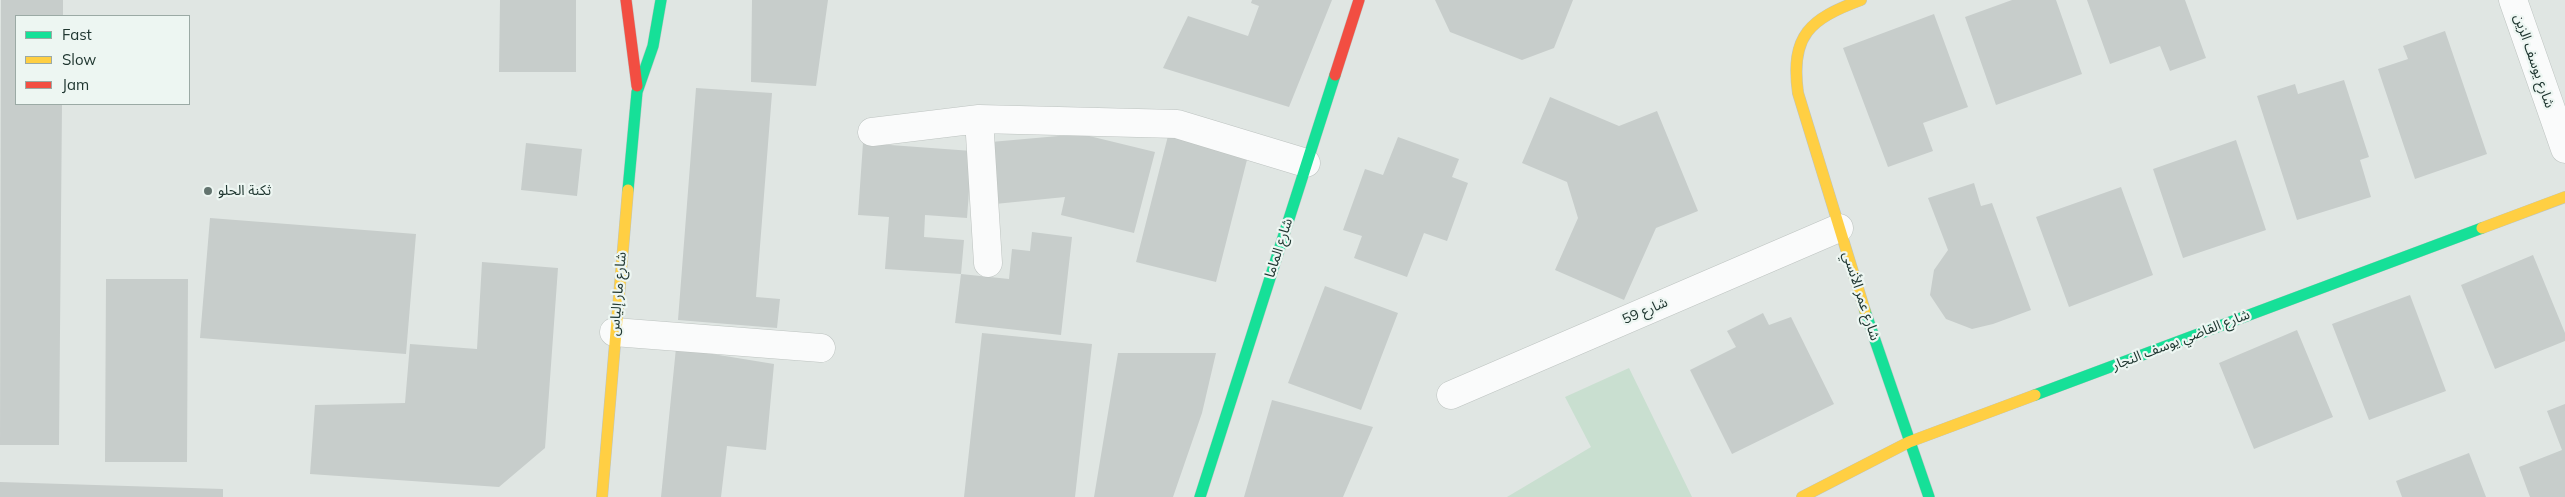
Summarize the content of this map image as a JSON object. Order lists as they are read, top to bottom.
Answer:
{
  "streets": {
    "main road": [
      "شارع الماما",
      "شارع مار إلياس",
      "شارع عمر الأنسي",
      "شارع القاضي يوسف النجار"
    ],
    "street": ["شارع يوسف الزين", "شارع 59"]
  },
  "crossings": [
    ["شارع عمر الأنسي", "شارع 59"],
    ["شارع عمر الأنسي", "شارع القاضي يوسف النجار"]
  ],
  "places": ["ثكنة الحلو"],
  "legend": ["Fast", "Slow", "Jam"]
}
